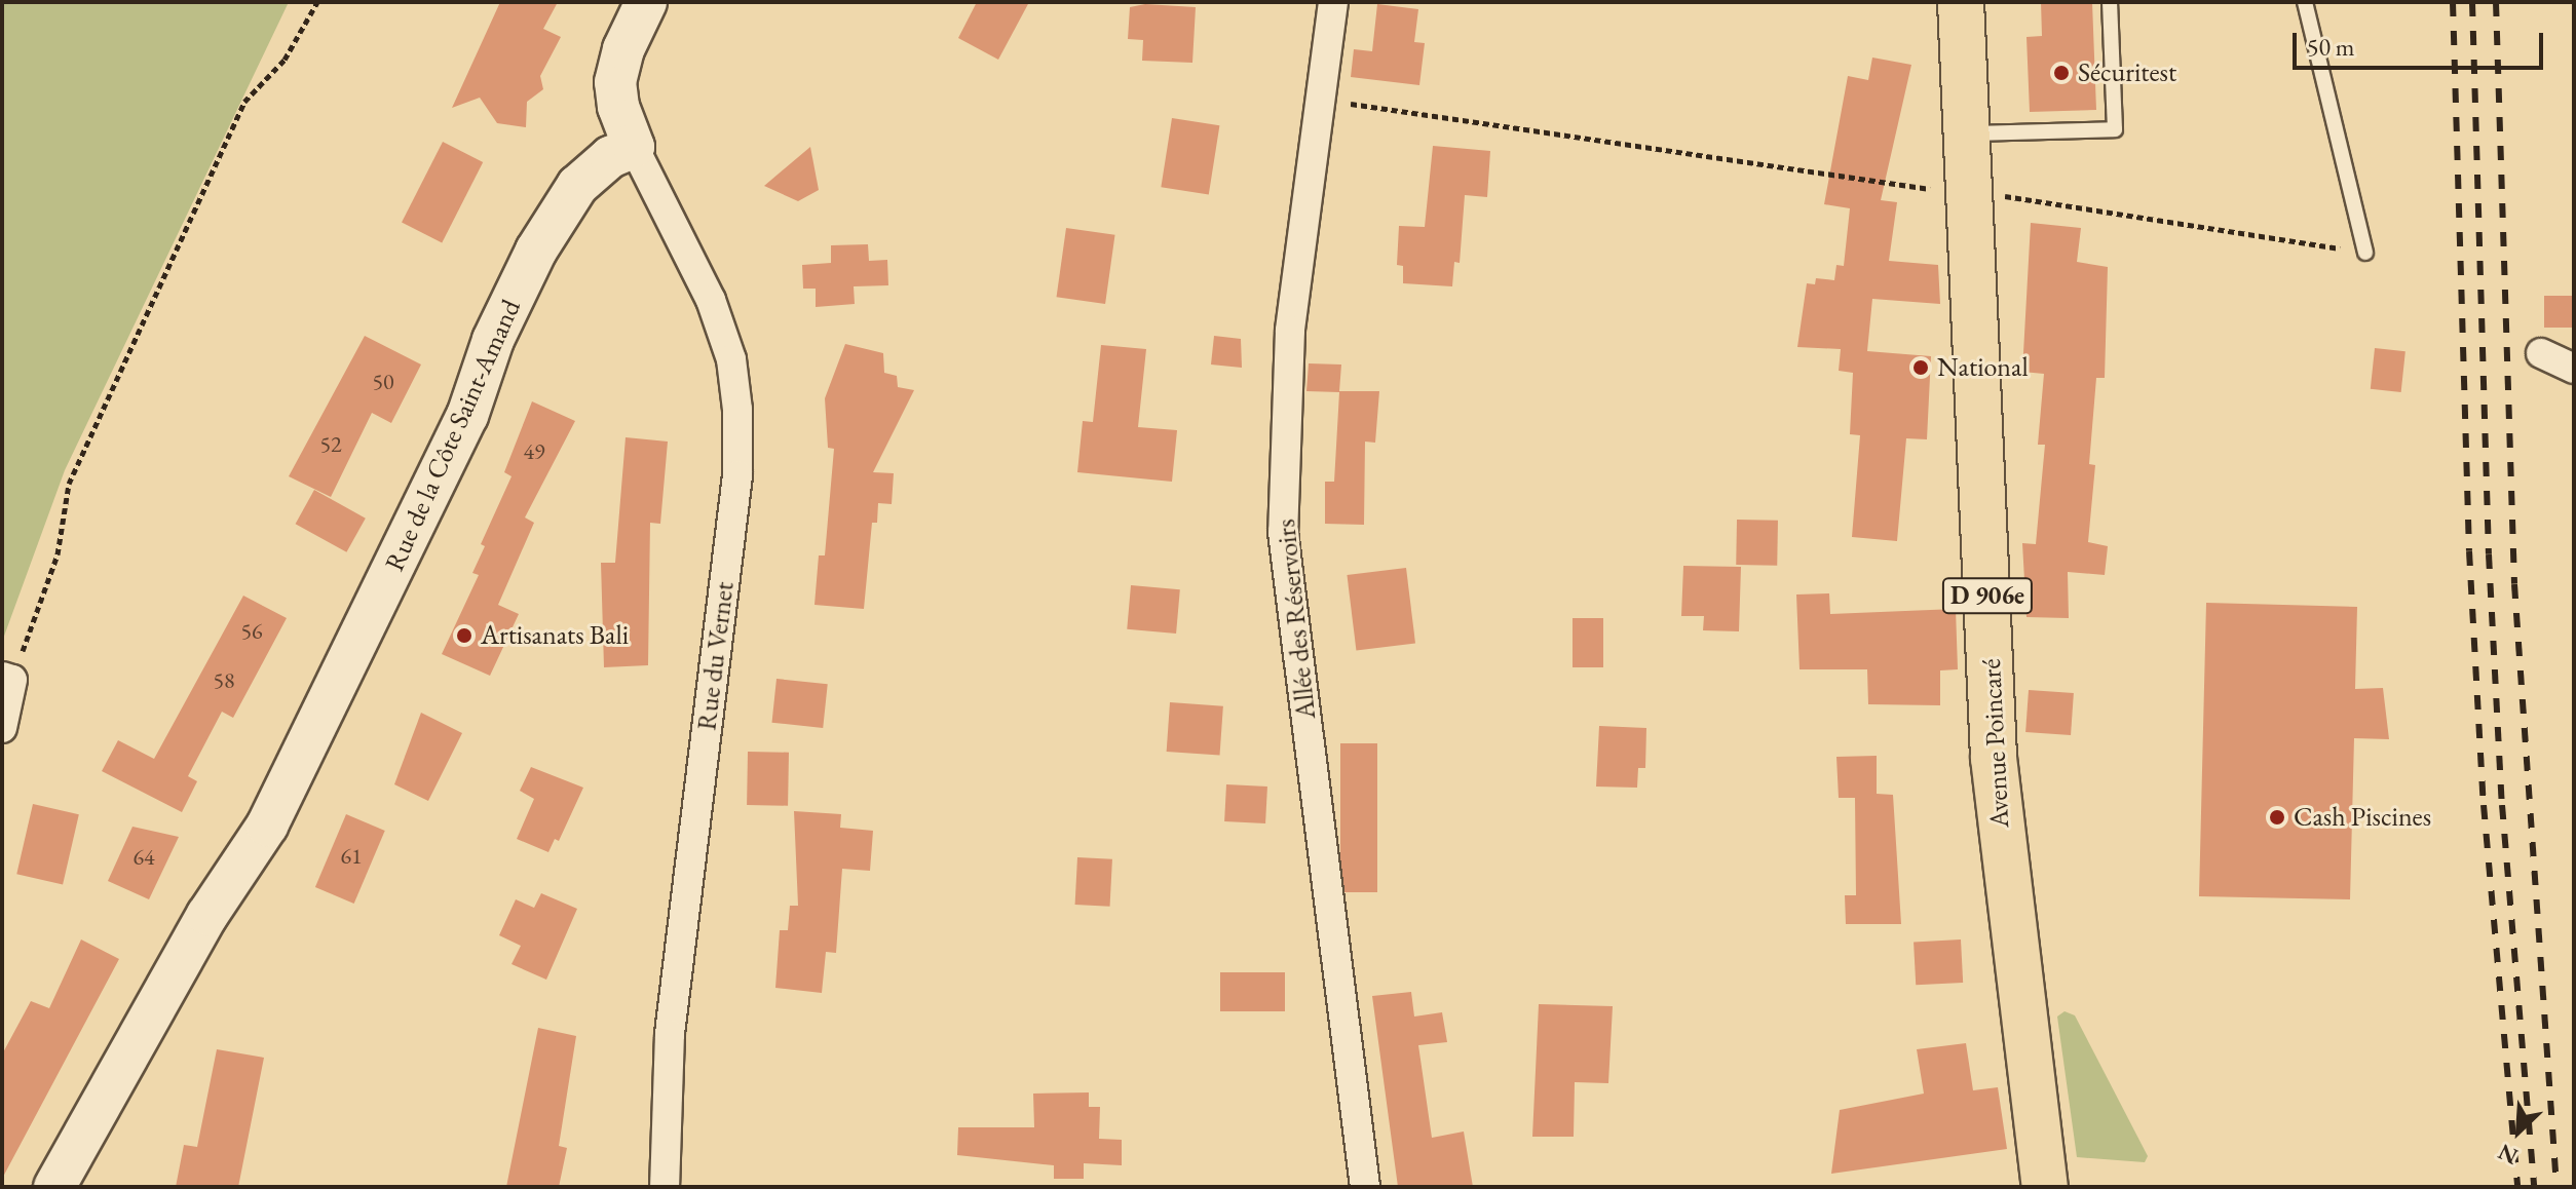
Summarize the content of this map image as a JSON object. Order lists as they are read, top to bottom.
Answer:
{
  "streets": {
    "main road": ["Rue de la Côte Saint-Amand", "D 906e", "Avenue Poincaré"],
    "street": ["Allée des Réservoirs", "Rue du Vernet"]
  },
  "crossings": [
    ["Rue de la Côte Saint-Amand", "Rue du Vernet"]
  ],
  "places": [
    "Sécuritest",
    "National",
    "Artisanats Bali",
    "Cash Piscines"
  ],
  "house_numbers": [
    "50",
    "52",
    "49",
    "56",
    "58",
    "61",
    "64"
  ],
  "scale_bar": "50 m",
  "north": "bottom left"
}
